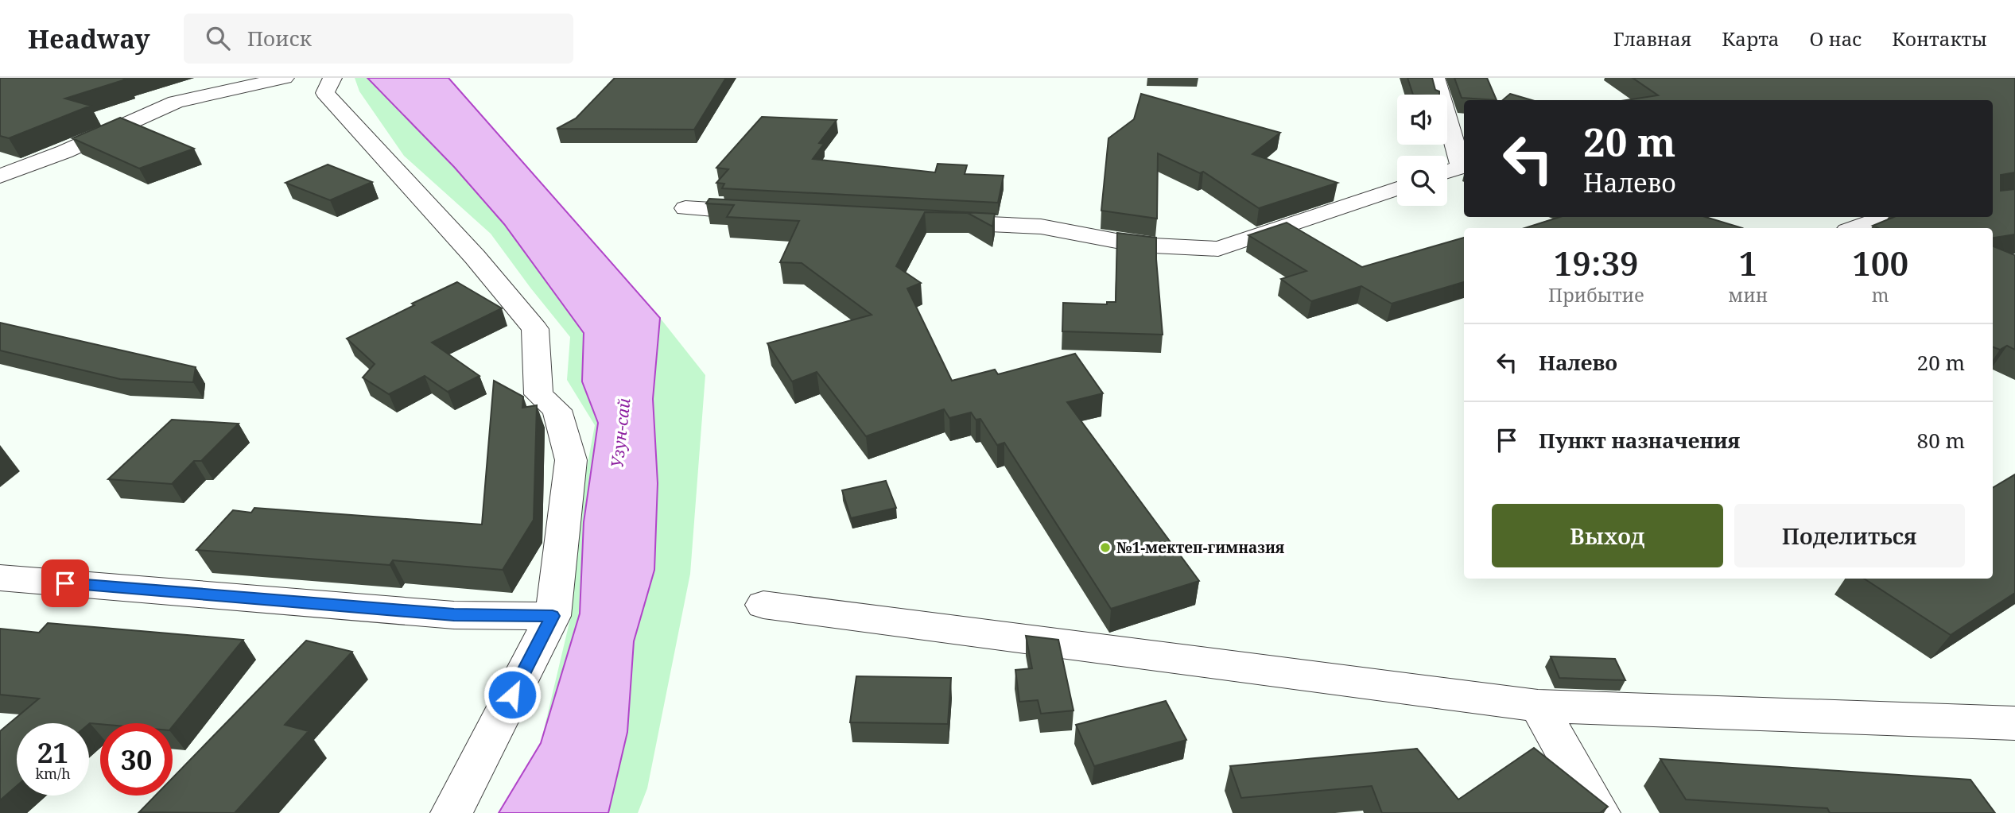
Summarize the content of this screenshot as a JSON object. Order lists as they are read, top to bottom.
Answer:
{
  "water": ["Узун-сай"],
  "places": ["№1-мектеп-гимназия"],
  "page": {
    "header": "Headway",
    "search": "Поиск",
    "nav": [
      "Главная",
      "Карта",
      "О нас",
      "Контакты"
    ],
    "turn": ["20 m", "Налево"],
    "eta": [
      "19:39",
      "Прибытие",
      "1",
      "мин",
      "100",
      "m"
    ],
    "list": [
      {
        "name": "Налево",
        "value": "20 m"
      },
      {
        "name": "Пункт назначения",
        "value": "80 m"
      }
    ],
    "buttons": ["Выход", "Поделиться"],
    "speed": "21 km/h",
    "limit": "30"
  }
}
